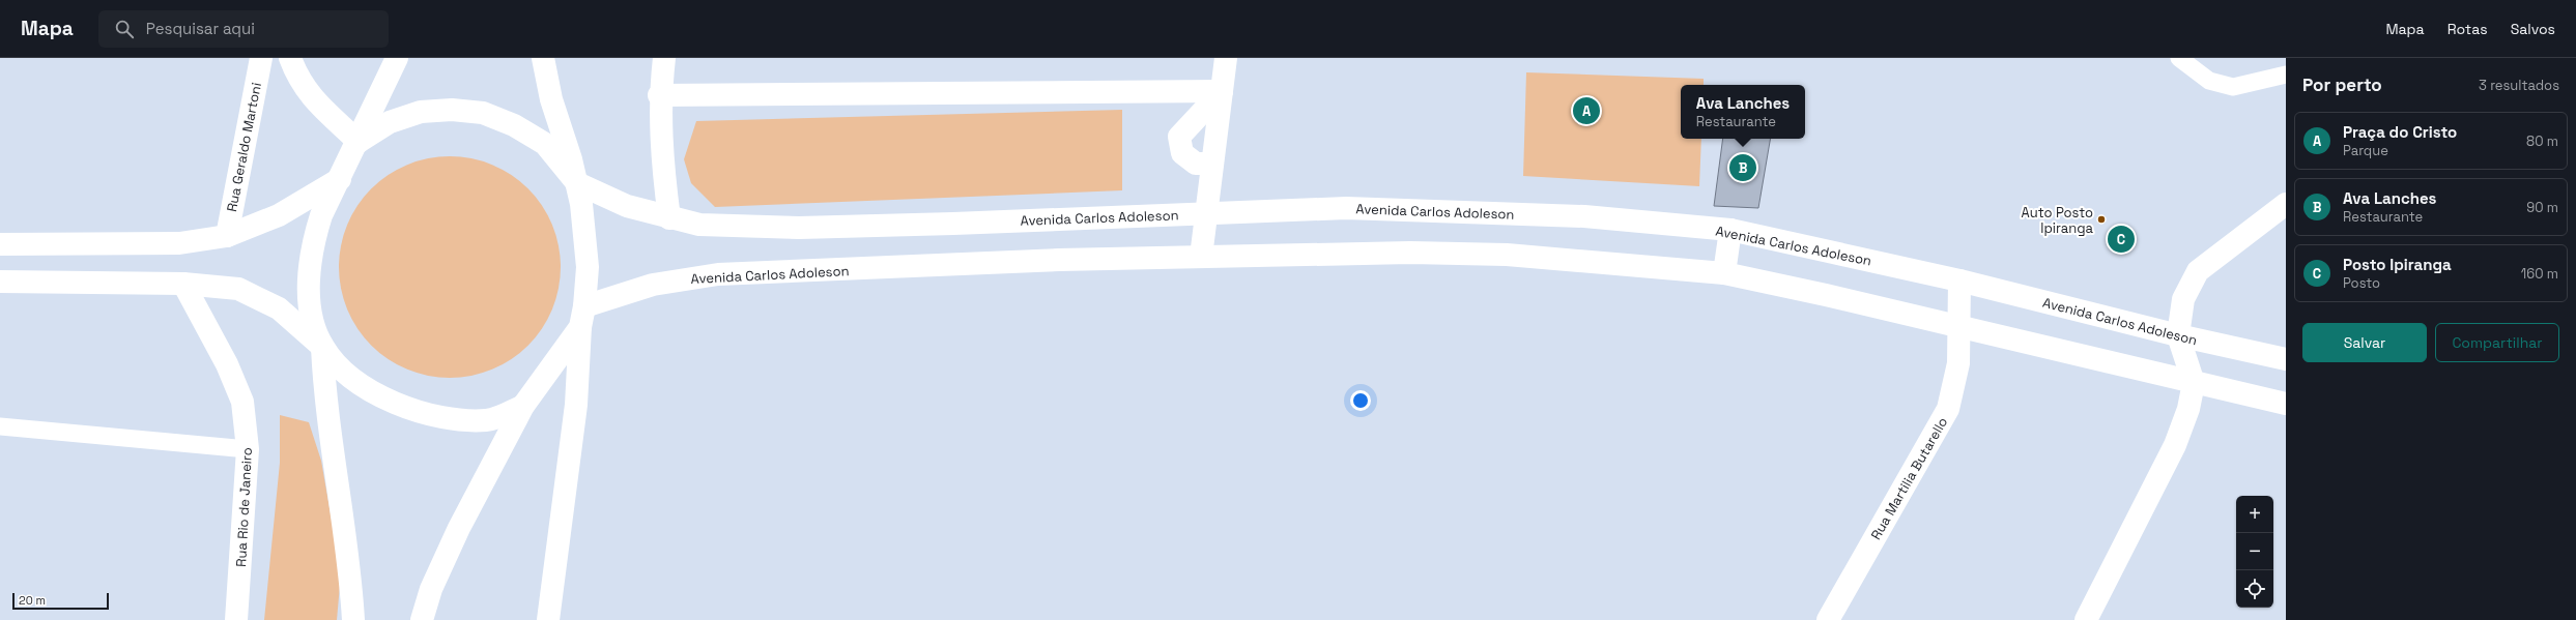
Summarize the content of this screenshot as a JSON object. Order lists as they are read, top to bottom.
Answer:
{
  "streets": {
    "main road": [
      "Rua Geraldo Martoni",
      "Avenida Carlos Adoleson",
      "Rua Martilia Butarello",
      "Rua Rio de Janeiro"
    ]
  },
  "crossings": [
    ["Avenida Carlos Adoleson", "Rua Martilia Butarello"]
  ],
  "places": ["Auto Posto Ipiranga"],
  "scale_bar": "20 m",
  "page": {
    "header": "Mapa",
    "search": "Pesquisar aqui",
    "nav": ["Mapa", "Rotas", "Salvos"],
    "heading": ["Por perto", "3 resultados"],
    "popup": ["Ava Lanches", "Restaurante"],
    "pins": ["A", "B", "C"],
    "list": [
      {
        "mark": "A",
        "name": "Praça do Cristo",
        "note": "Parque",
        "value": "80 m"
      },
      {
        "mark": "B",
        "name": "Ava Lanches",
        "note": "Restaurante",
        "value": "90 m"
      },
      {
        "mark": "C",
        "name": "Posto Ipiranga",
        "note": "Posto",
        "value": "160 m"
      }
    ],
    "buttons": ["Salvar", "Compartilhar"],
    "map_buttons": ["+", "−"],
    "scale": "20 m"
  }
}
